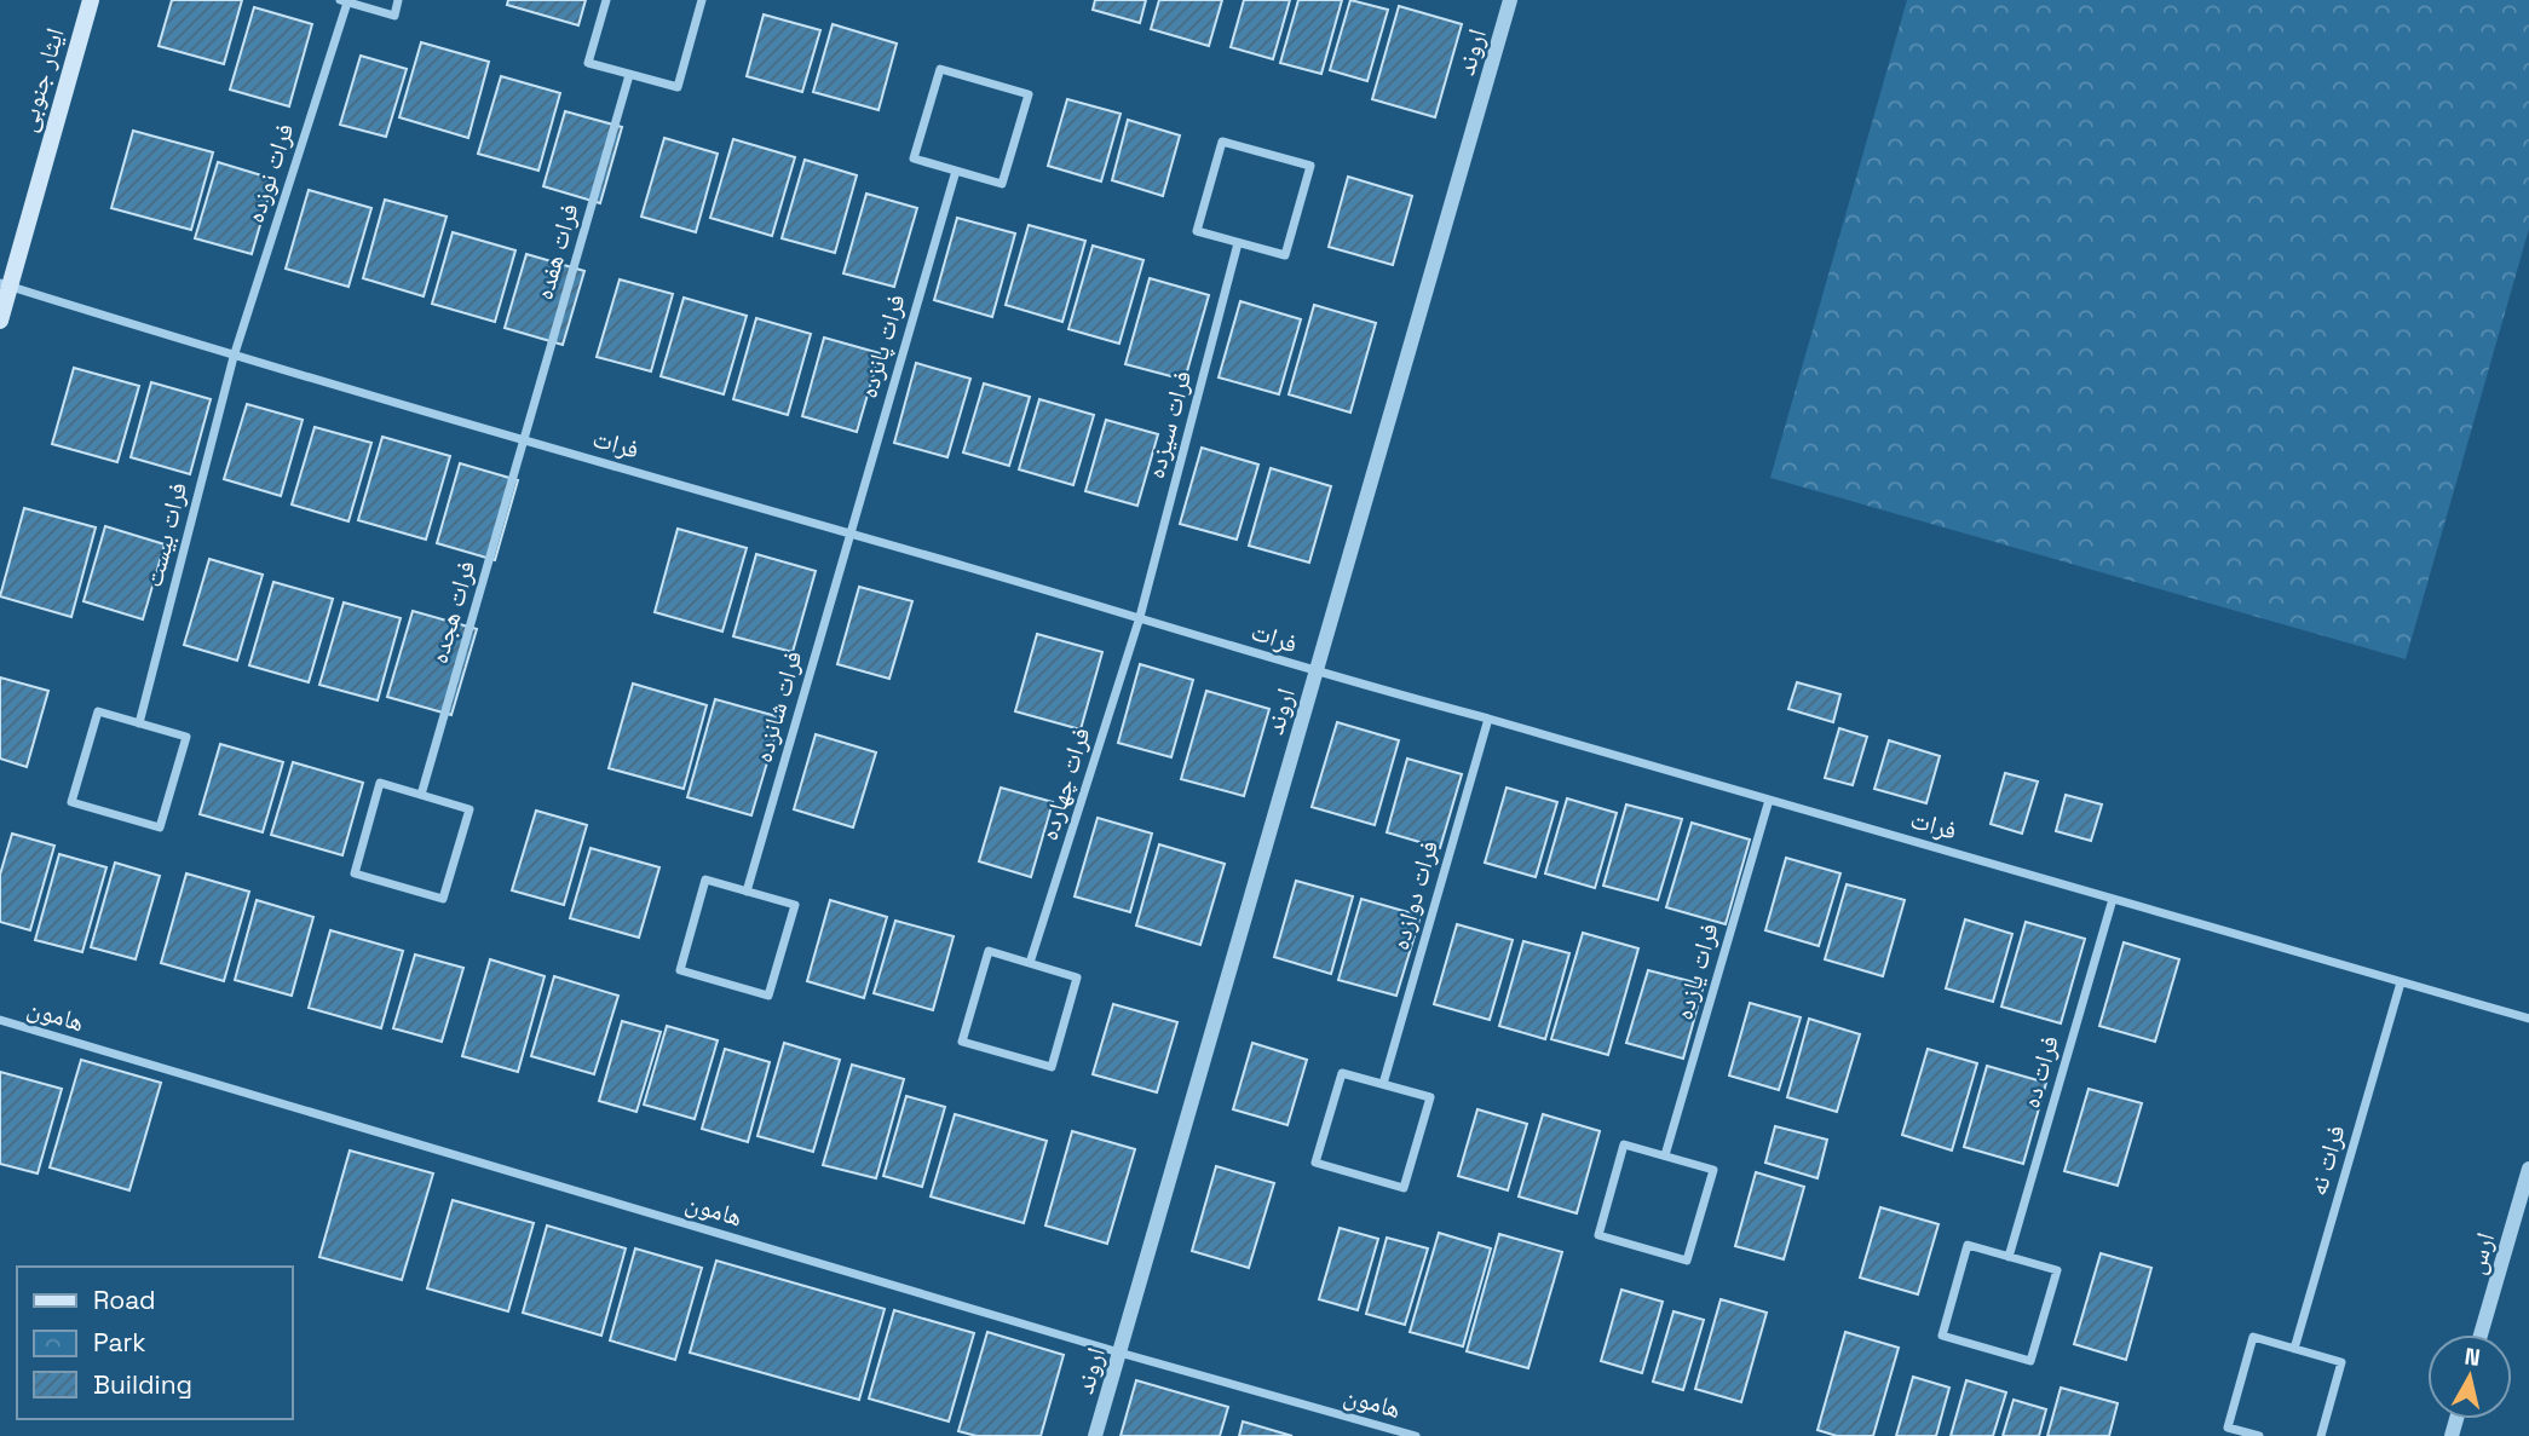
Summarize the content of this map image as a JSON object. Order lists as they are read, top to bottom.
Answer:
{
  "streets": {
    "main road": ["ایثار جنوبی"],
    "street": [
      "اروند",
      "فرات نوزده",
      "فرات هفده",
      "فرات پانزده",
      "فرات سیزده",
      "فرات",
      "فرات بیست",
      "فرات هجده",
      "فرات شانزده",
      "فرات چهارده",
      "فرات دوازده",
      "فرات یازده",
      "هامون",
      "فرات ده",
      "فرات نه",
      "ارس"
    ]
  },
  "crossings": [
    ["اروند", "فرات"],
    ["اروند", "هامون"],
    ["ایثار جنوبی", "فرات"],
    ["فرات نوزده", "فرات"],
    ["فرات نوزده", "فرات بیست"],
    ["فرات هفده", "فرات"],
    ["فرات هفده", "فرات هجده"],
    ["فرات پانزده", "فرات"],
    ["فرات پانزده", "فرات شانزده"],
    ["فرات سیزده", "فرات"],
    ["فرات سیزده", "فرات چهارده"],
    ["فرات", "فرات بیست"],
    ["فرات", "فرات هجده"],
    ["فرات", "فرات شانزده"],
    ["فرات", "فرات چهارده"],
    ["فرات", "فرات دوازده"],
    ["فرات", "فرات یازده"],
    ["فرات", "فرات ده"],
    ["فرات", "فرات نه"]
  ],
  "legend": ["Road", "Park", "Building"],
  "north": "top"
}
